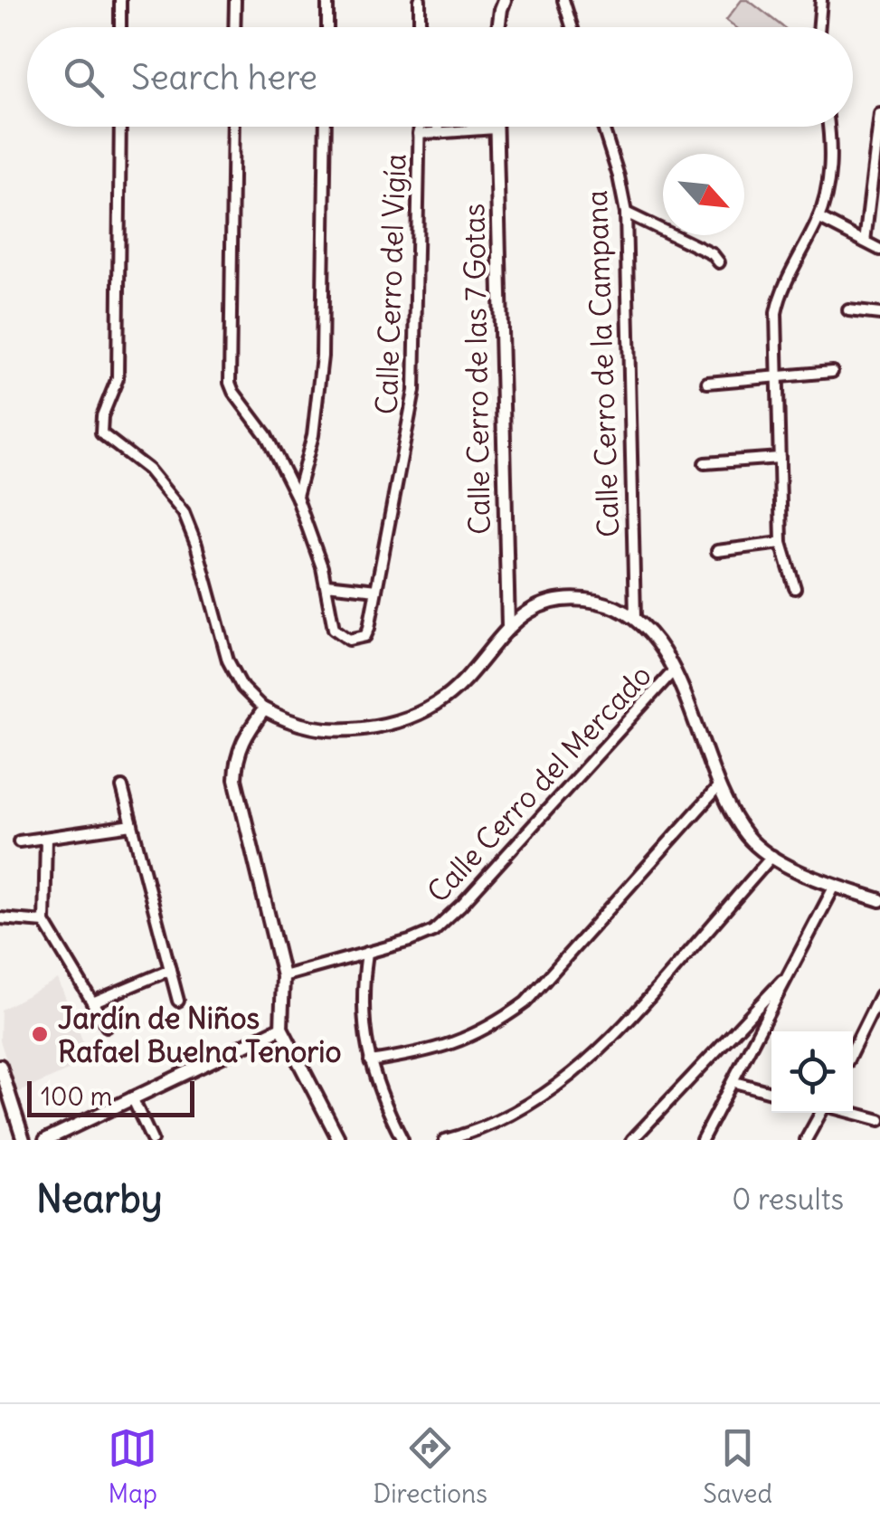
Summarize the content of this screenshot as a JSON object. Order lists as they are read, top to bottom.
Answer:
{
  "streets": {
    "street": [
      "Calle Cerro del Vigía",
      "Calle Cerro de la Campana",
      "Calle Cerro de las 7 Gotas",
      "Calle Cerro del Mercado"
    ]
  },
  "places": ["Jardín de Niños Rafael Buelna Tenorio"],
  "scale_bar": "100 m",
  "north": "bottom right",
  "page": {
    "search": "Search here",
    "scale": "100 m",
    "heading": ["Nearby", "0 results"],
    "nav": ["Map", "Directions", "Saved"]
  }
}
